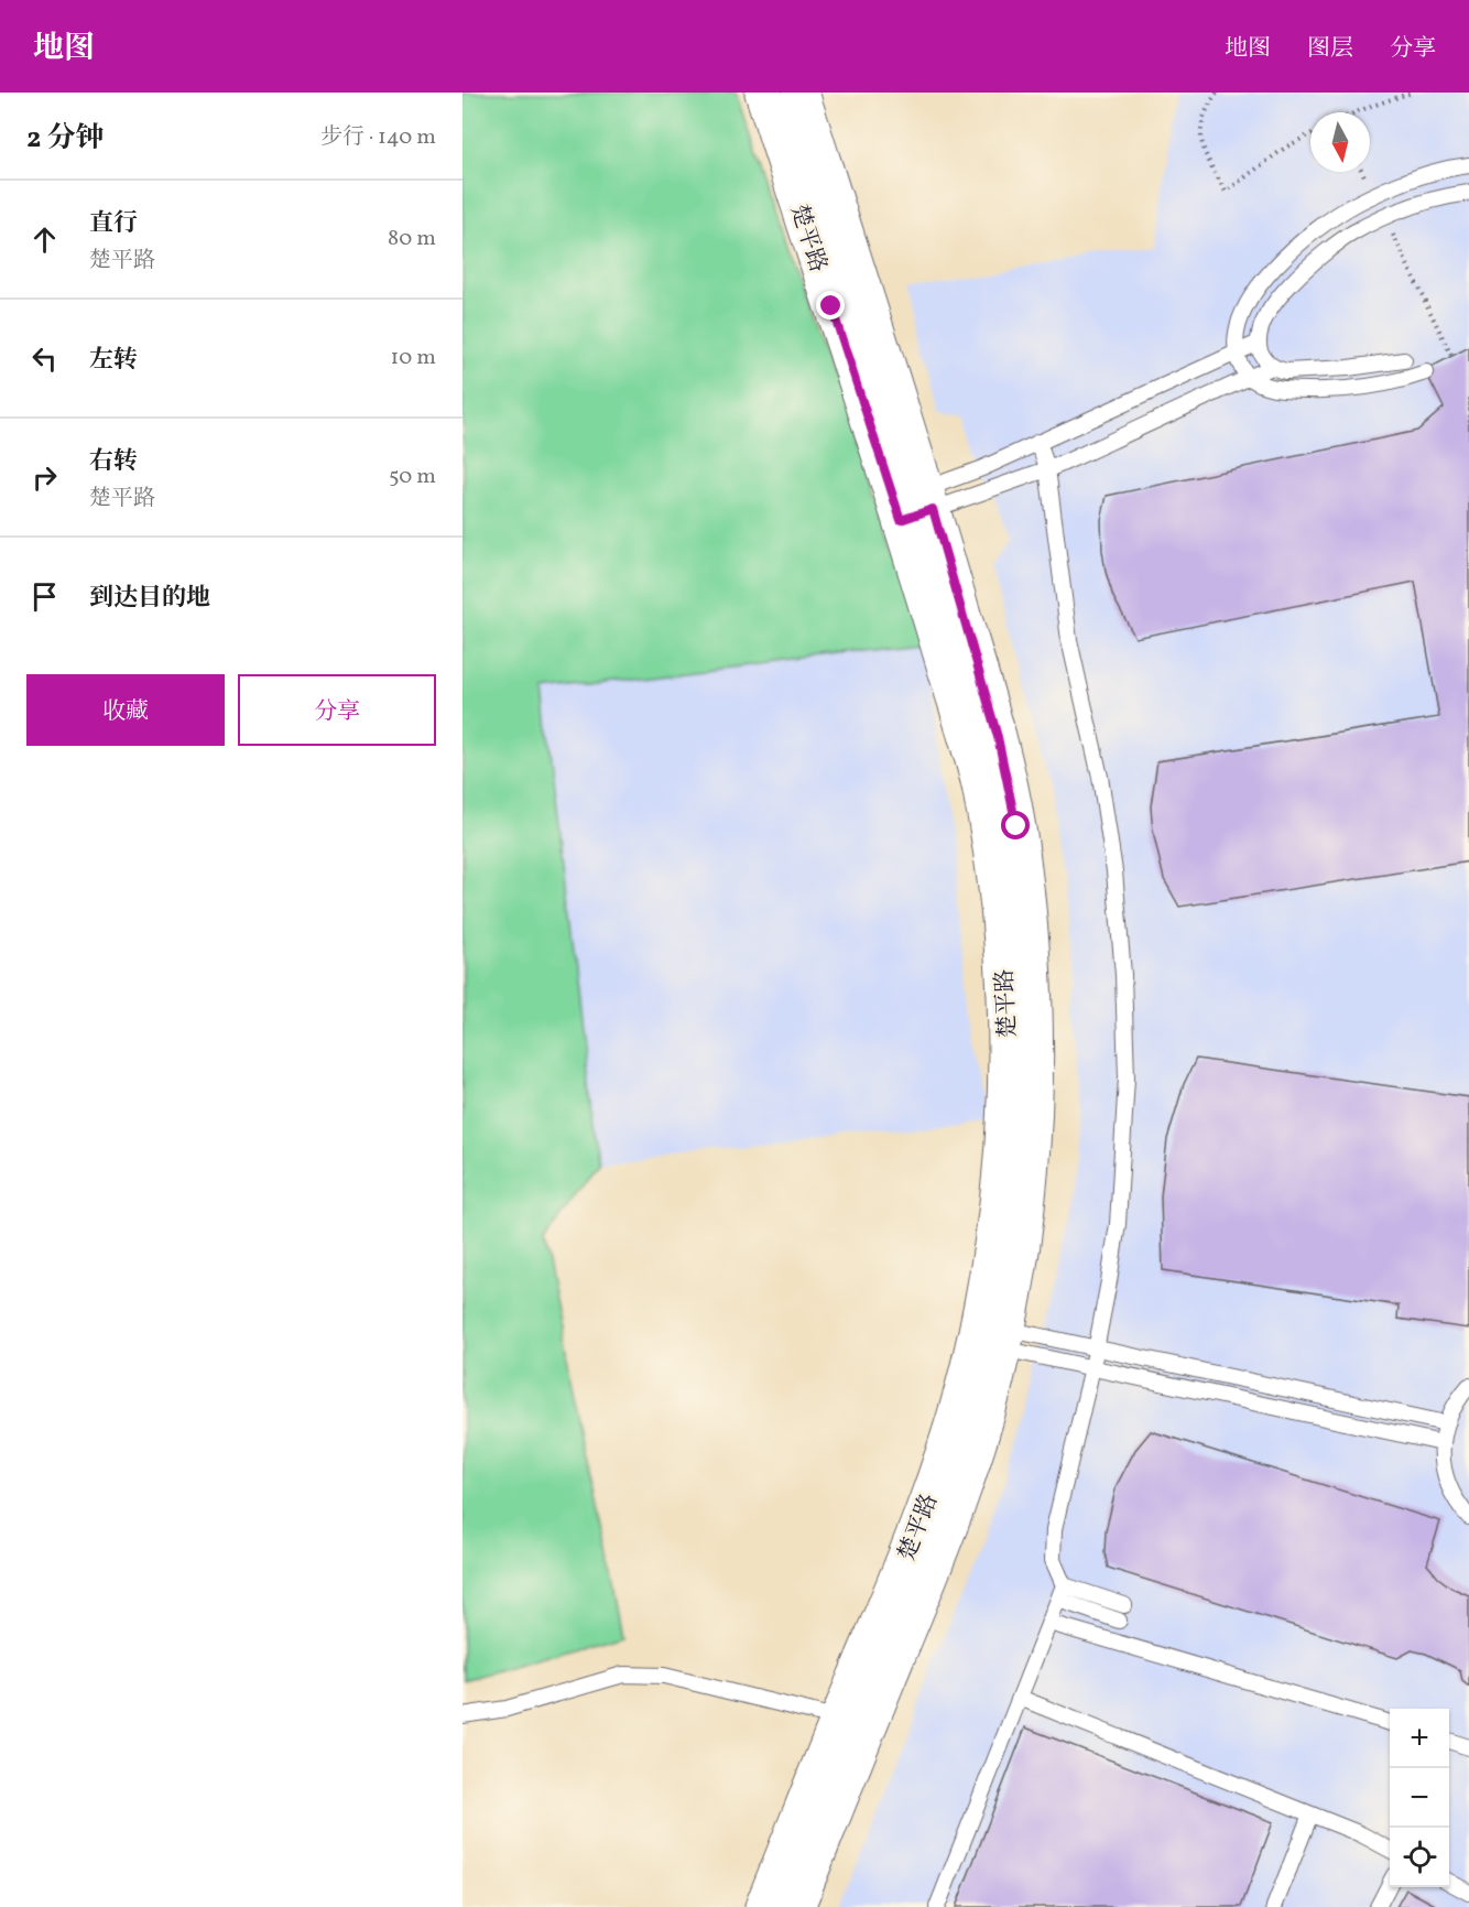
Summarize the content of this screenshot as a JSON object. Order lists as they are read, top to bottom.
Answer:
{
  "streets": {
    "main road": ["楚平路"]
  },
  "north": "bottom",
  "page": {
    "header": "地图",
    "nav": ["地图", "图层", "分享"],
    "heading": ["2 分钟", "步行 · 140 m"],
    "list": [
      ["直行", "楚平路", "80 m"],
      ["左转", "10 m"],
      ["右转", "楚平路", "50 m"],
      "到达目的地"
    ],
    "buttons": ["收藏", "分享"],
    "map_buttons": ["+", "−"]
  }
}
